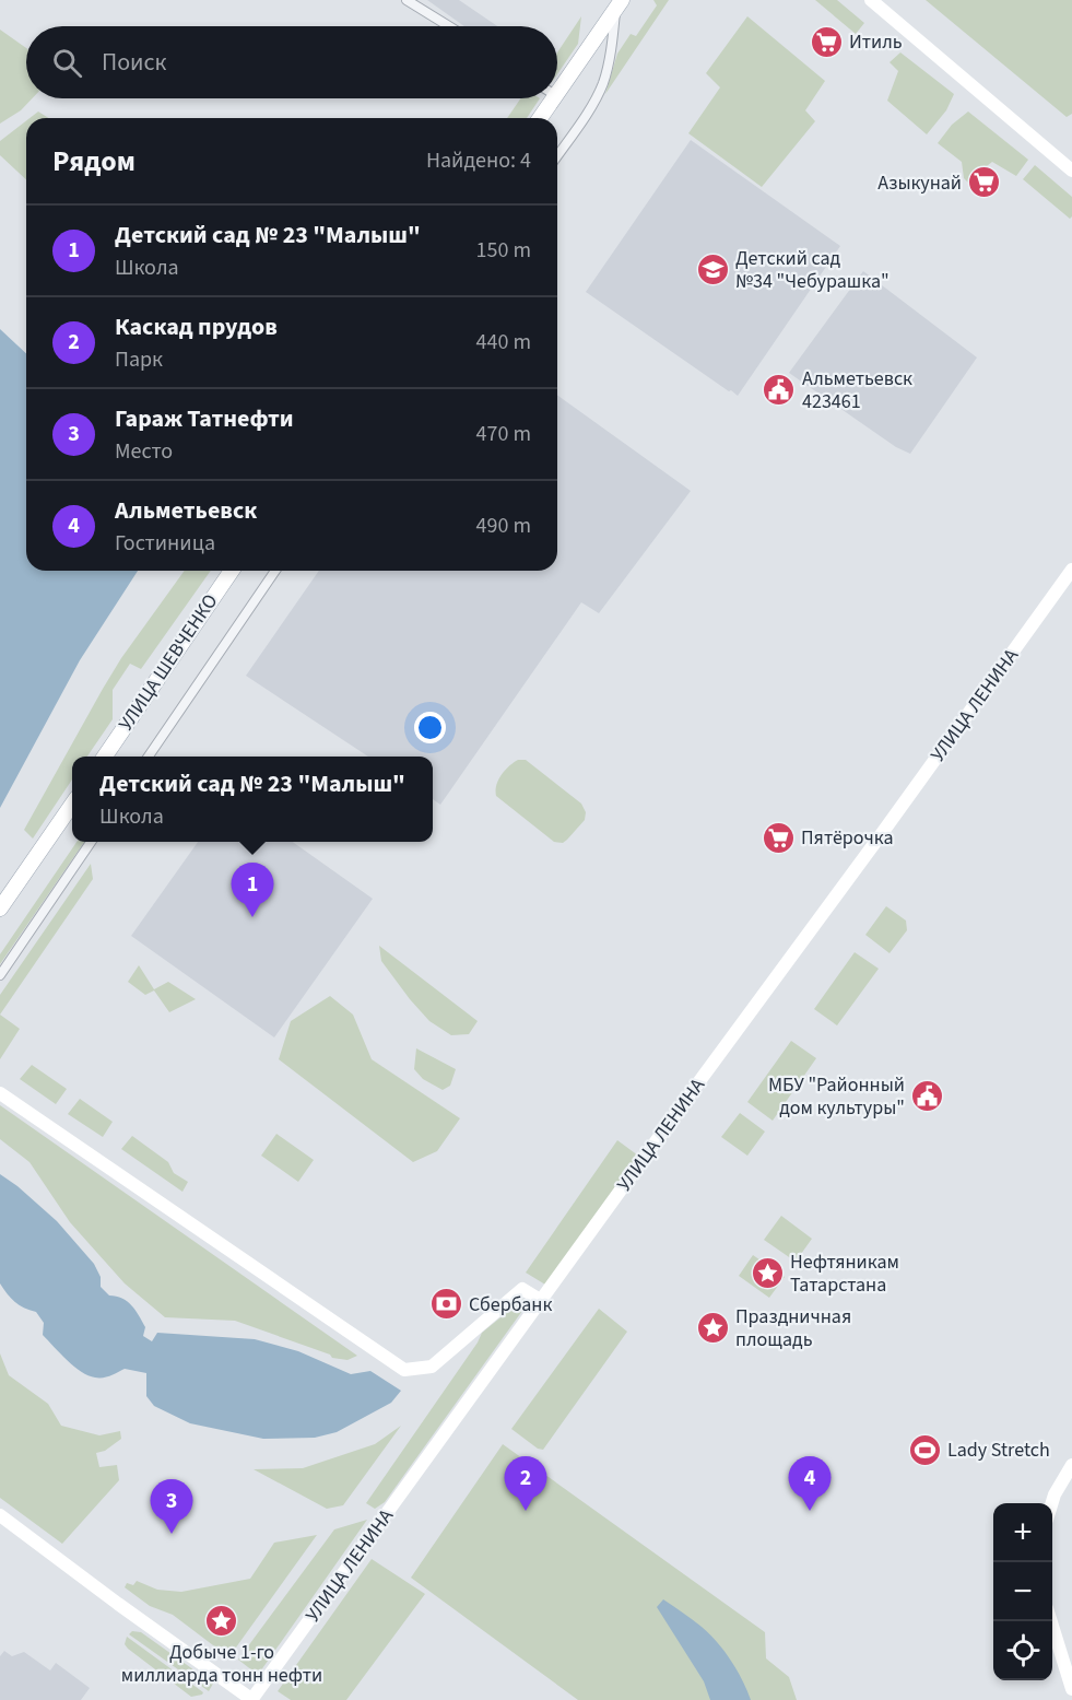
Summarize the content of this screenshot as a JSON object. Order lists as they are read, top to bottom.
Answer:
{
  "streets": {
    "main road": ["УЛИЦА ШЕВЧЕНКО", "УЛИЦА ЛЕНИНА"]
  },
  "places": {
    "supermarket": ["Итиль", "Азыкунай", "Пятёрочка"],
    "school or university": ["Детский сад №34 \"Чебурашка\""],
    "public building": ["Альметьевск 423461", "МБУ \"Районный дом культуры\""],
    "place": ["Нефтяникам Татарстана", "Праздничная площадь", "Добыче 1-го миллиарда тонн нефти"],
    "bank": ["Сбербанк"],
    "sports": ["Lady Stretch"]
  },
  "page": {
    "search": "Поиск",
    "heading": ["Рядом", "Найдено: 4"],
    "list": [
      {
        "mark": "1",
        "name": "Детский сад № 23 \"Малыш\"",
        "note": "Школа",
        "value": "150 m"
      },
      {
        "mark": "2",
        "name": "Каскад прудов",
        "note": "Парк",
        "value": "440 m"
      },
      {
        "mark": "3",
        "name": "Гараж Татнефти",
        "note": "Место",
        "value": "470 m"
      },
      {
        "mark": "4",
        "name": "Альметьевск",
        "note": "Гостиница",
        "value": "490 m"
      }
    ],
    "popup": ["Детский сад № 23 \"Малыш\"", "Школа"],
    "pins": [
      "1",
      "2",
      "4",
      "3"
    ],
    "map_buttons": ["+", "−"]
  }
}
